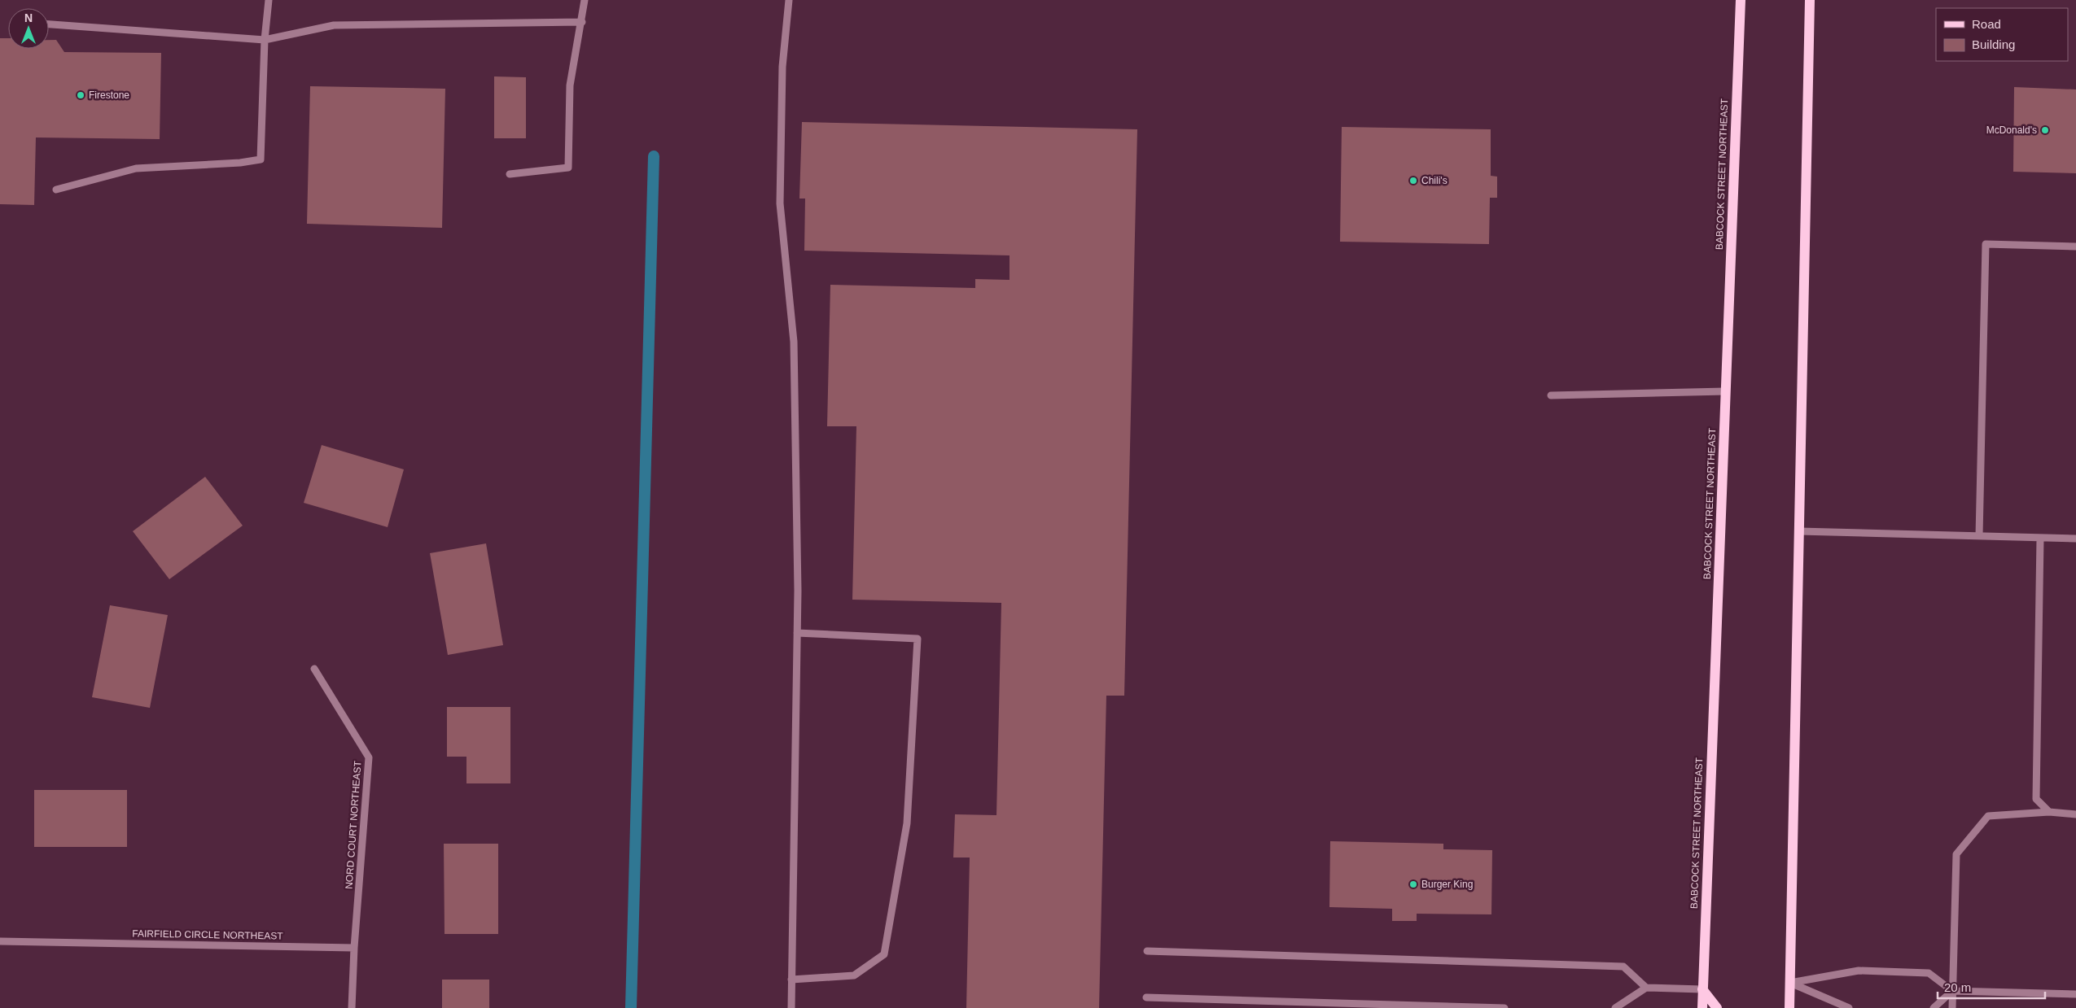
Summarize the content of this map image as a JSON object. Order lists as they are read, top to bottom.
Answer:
{
  "streets": {
    "main road": ["BABCOCK STREET NORTHEAST"],
    "street": ["NORD COURT NORTHEAST", "FAIRFIELD CIRCLE NORTHEAST"]
  },
  "crossings": [
    ["NORD COURT NORTHEAST", "FAIRFIELD CIRCLE NORTHEAST"]
  ],
  "places": [
    "Firestone",
    "McDonald's",
    "Chili's",
    "Burger King"
  ],
  "legend": ["Road", "Building"],
  "scale_bar": "20 m",
  "north": "top"
}
